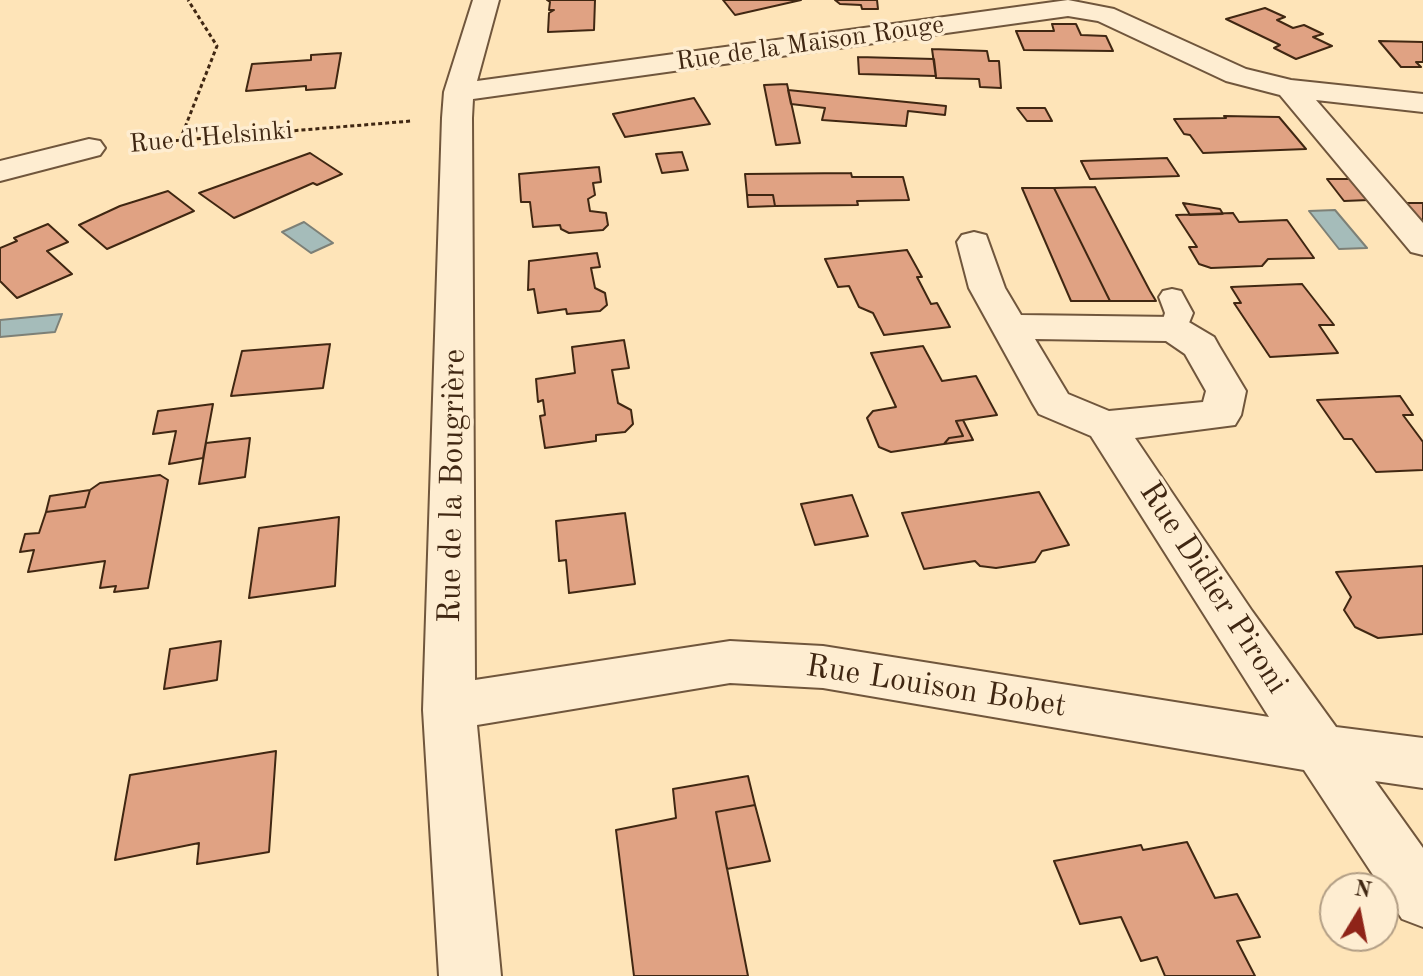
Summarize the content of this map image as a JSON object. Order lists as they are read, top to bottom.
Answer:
{
  "streets": {
    "street": [
      "Rue de la Maison Rouge",
      "Rue d'Helsinki",
      "Rue de la Bougrière",
      "Rue Didier Pironi",
      "Rue Louison Bobet"
    ]
  },
  "crossings": [
    ["Rue de la Maison Rouge", "Rue de la Bougrière"],
    ["Rue de la Bougrière", "Rue Louison Bobet"],
    ["Rue Didier Pironi", "Rue Louison Bobet"]
  ],
  "north": "top"
}
